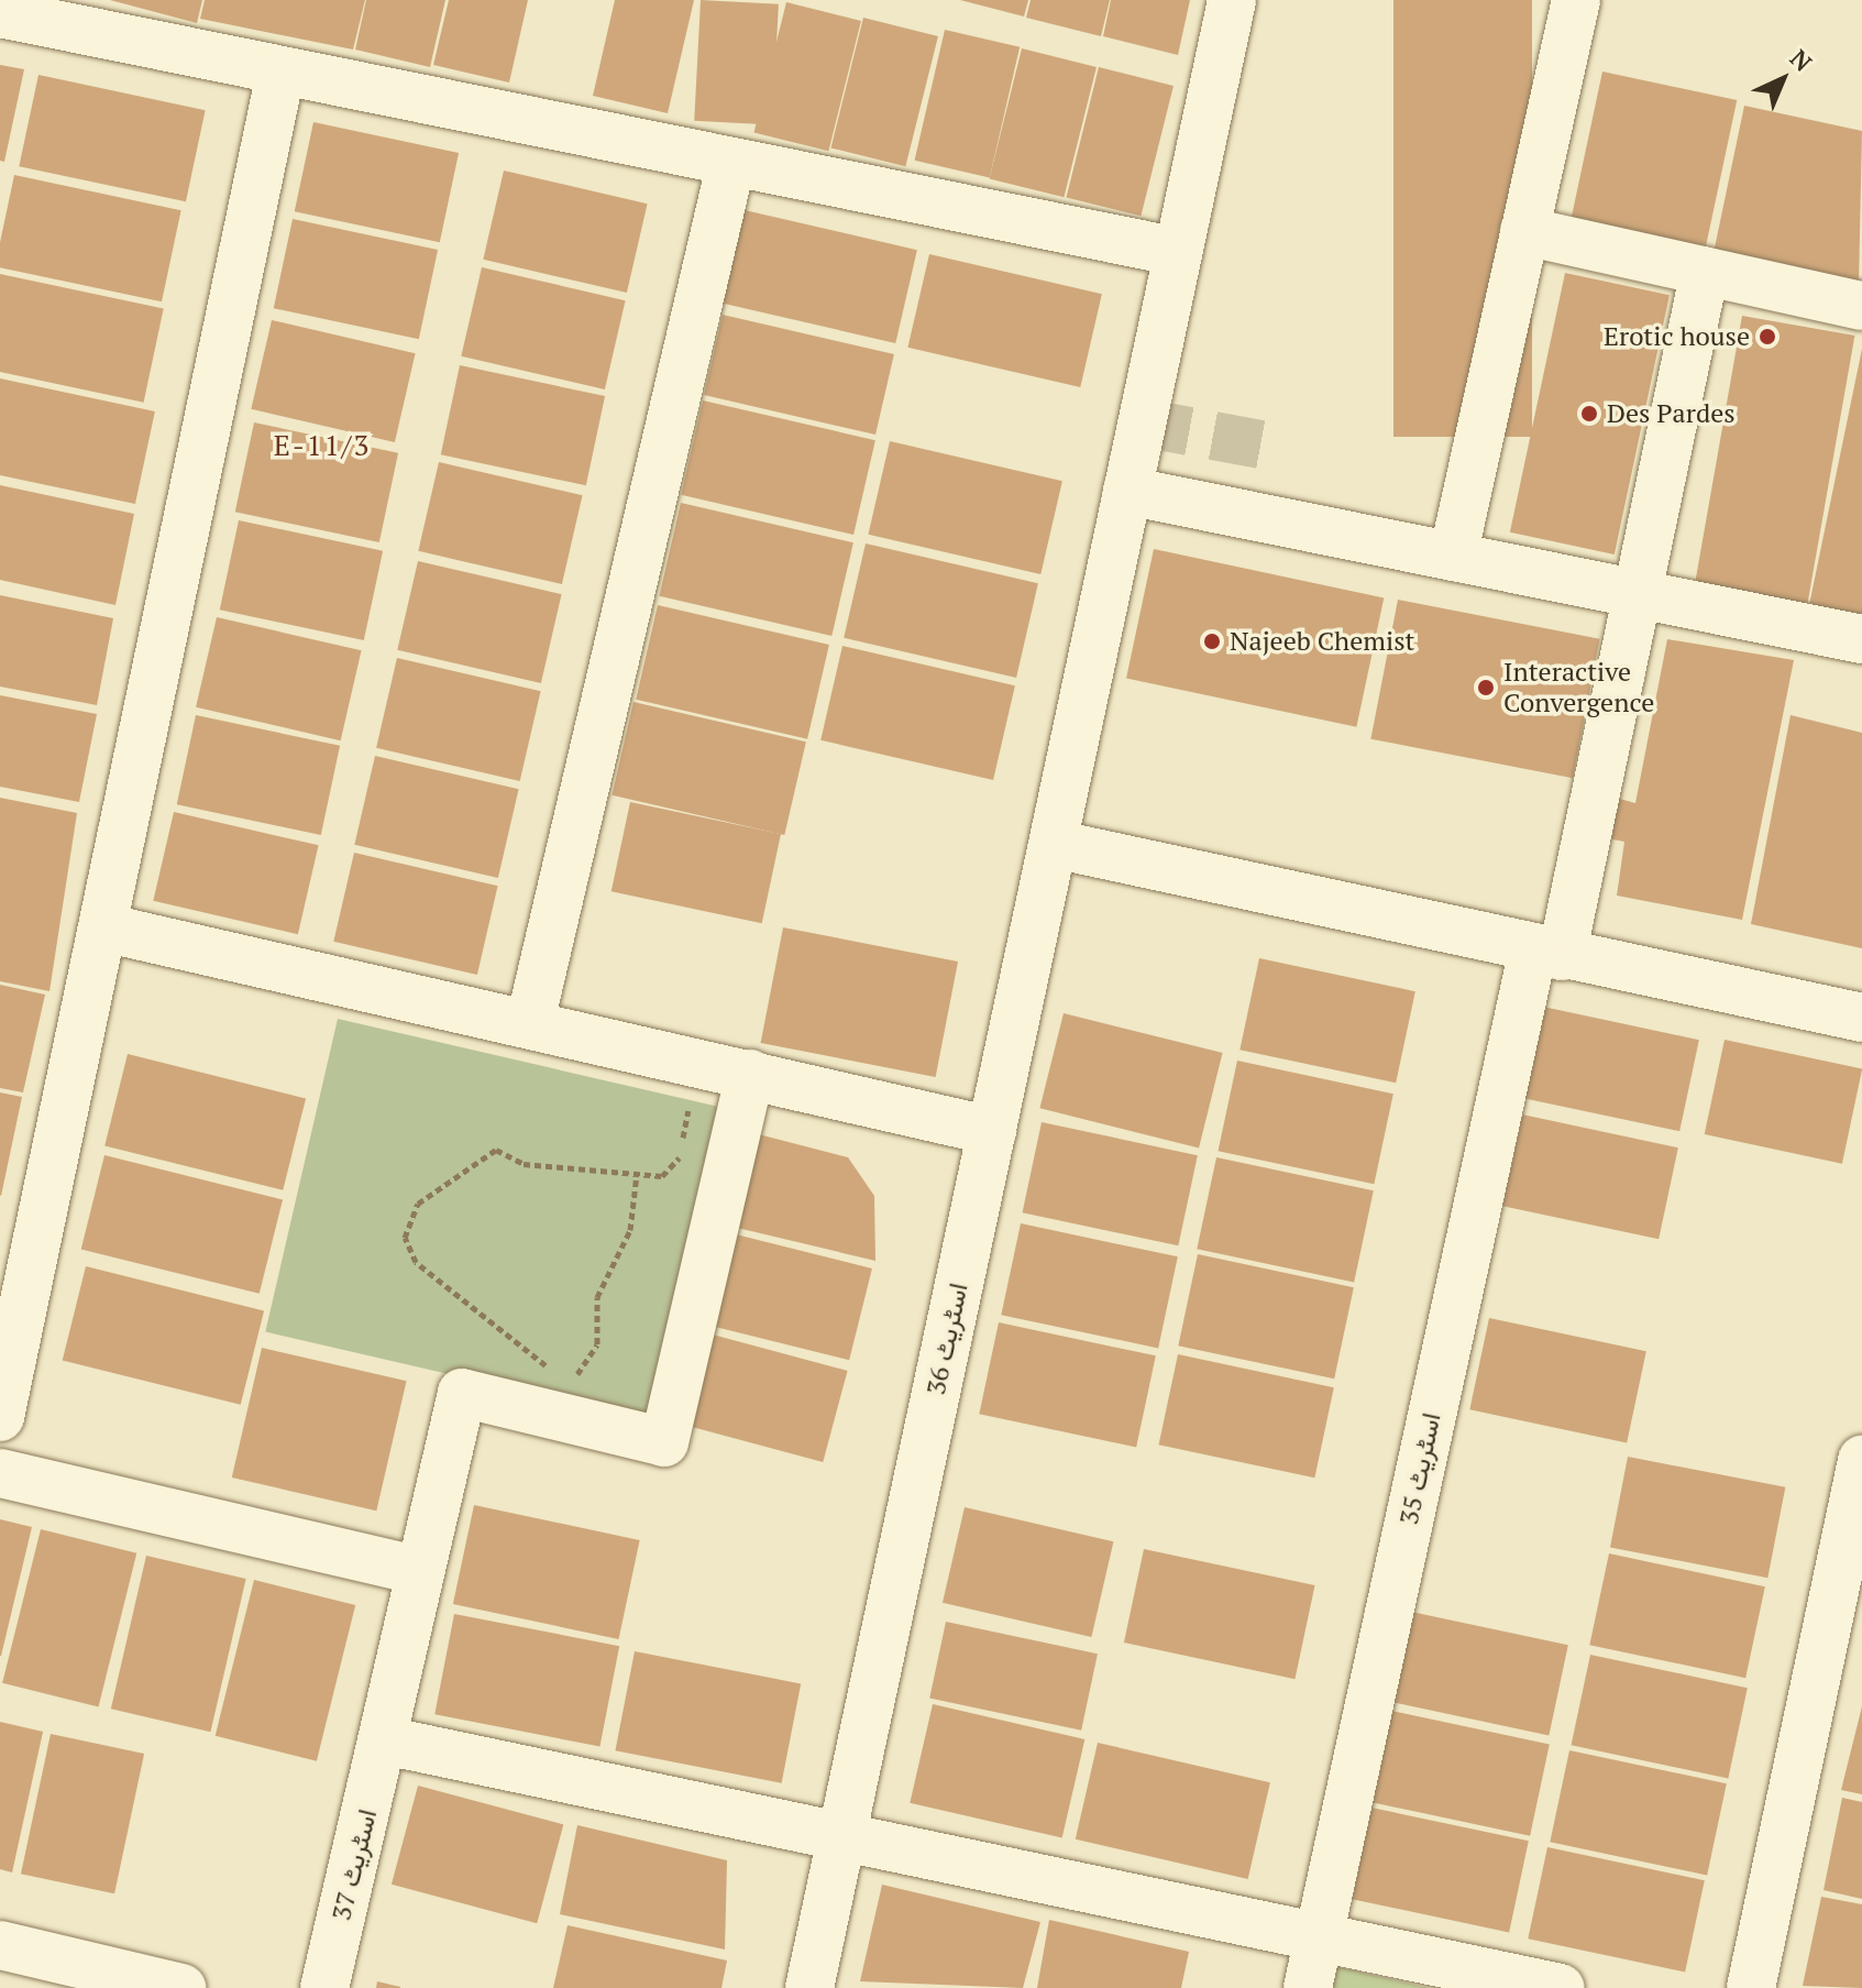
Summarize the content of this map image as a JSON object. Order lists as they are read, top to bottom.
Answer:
{
  "streets": {
    "street": ["اسٹریٹ 36", "اسٹریٹ 35", "اسٹریٹ 37"]
  },
  "districts": ["E-11/3"],
  "places": [
    "Erotic house",
    "Des Pardes",
    "Najeeb Chemist",
    "Interactive Convergence"
  ],
  "north": "top right"
}
